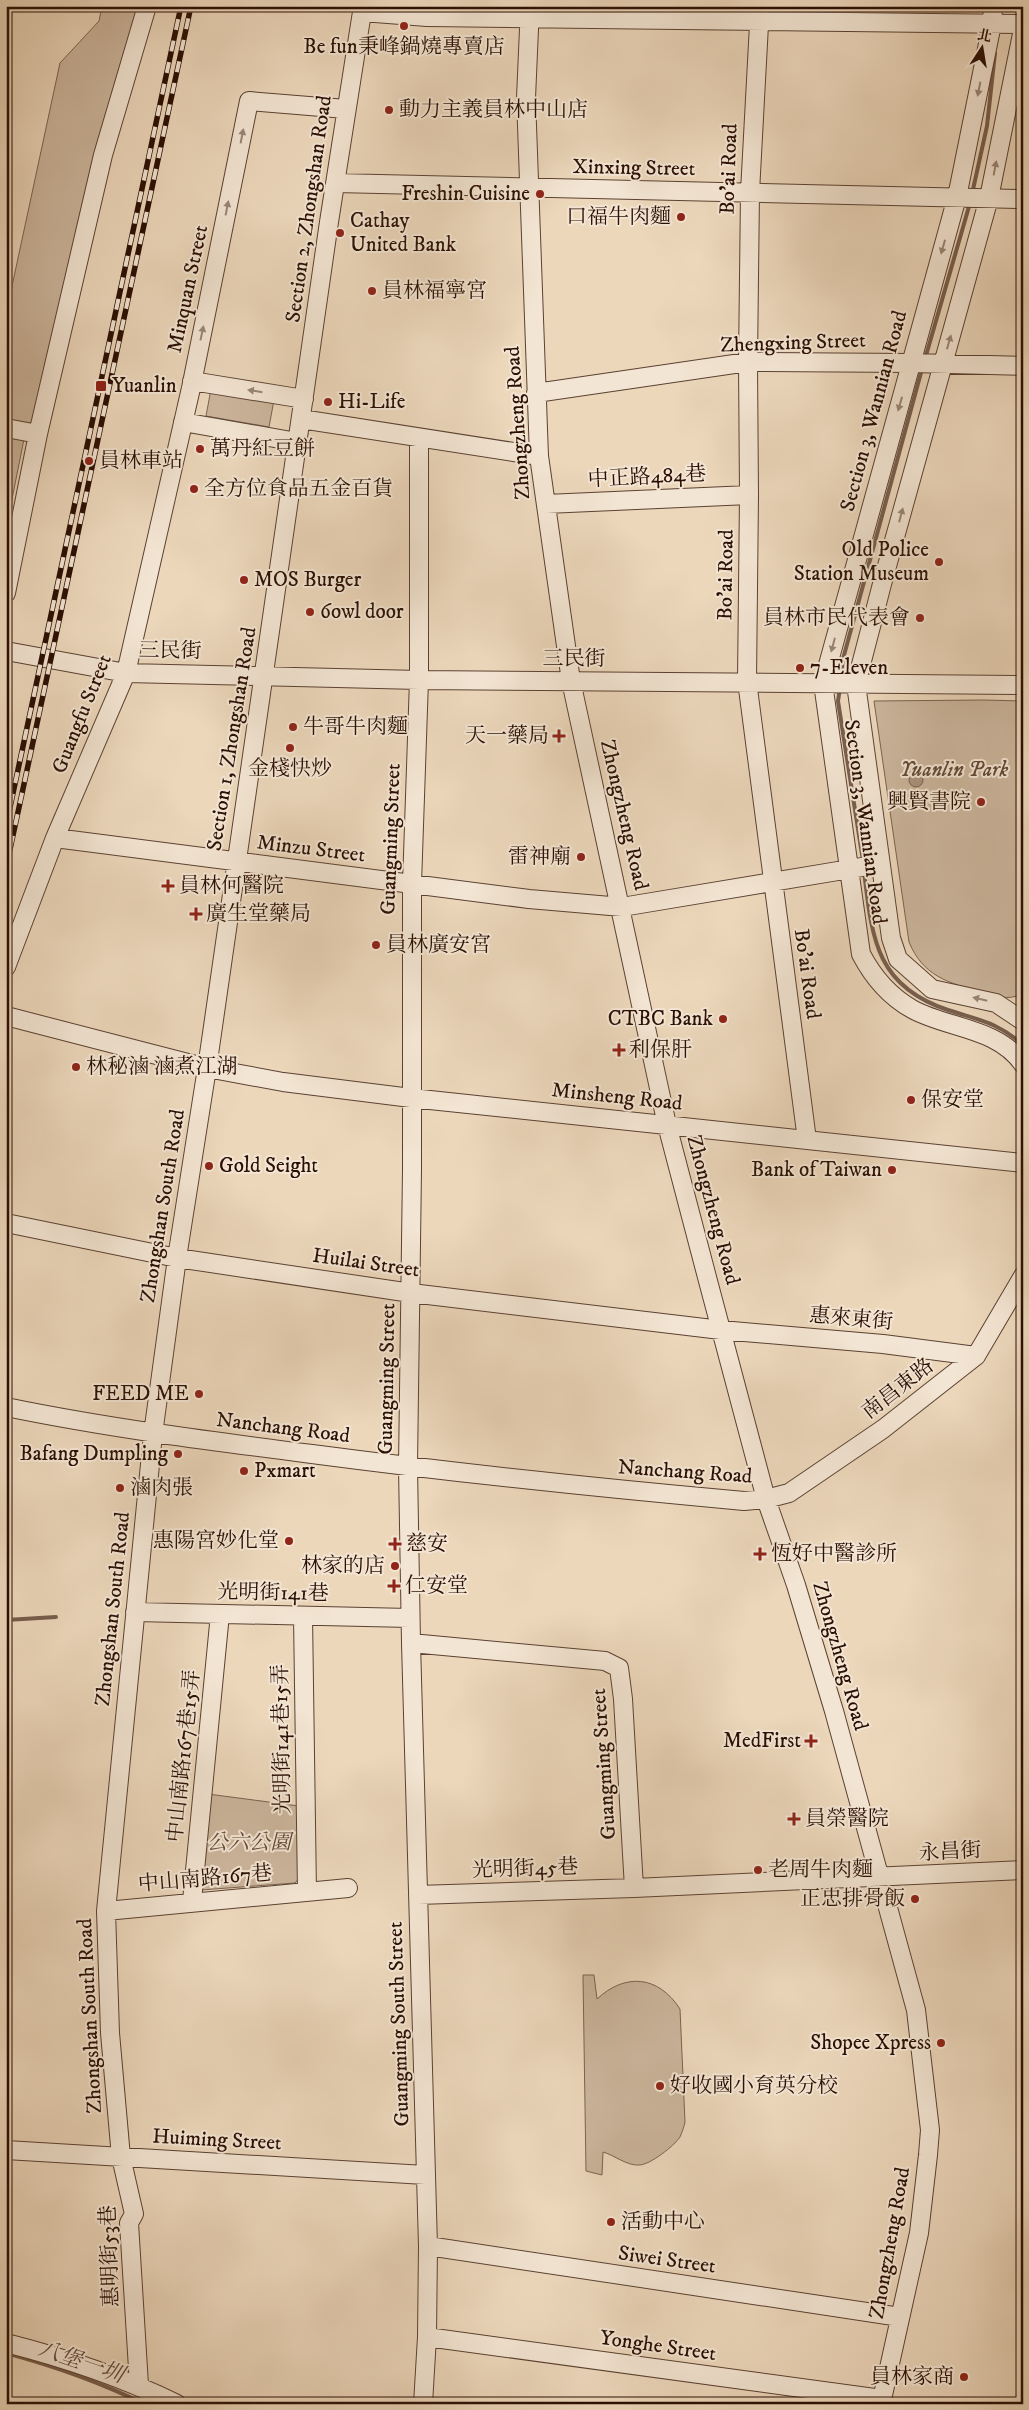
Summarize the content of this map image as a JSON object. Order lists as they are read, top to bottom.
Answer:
{
  "streets": {
    "street": [
      "Xinxing Street",
      "Bo'ai Road",
      "Section 2, Zhongshan Road",
      "Minquan Street",
      "Zhengxing Street",
      "Section 3, Wannian Road",
      "Zhongzheng Road",
      "中正路484巷",
      "三民街",
      "Guangfu Street",
      "Section 1, Zhongshan Road",
      "Guangming Street",
      "Minzu Street",
      "Minsheng Road",
      "Zhongshan South Road",
      "Huilai Street",
      "惠來東街",
      "南昌東路",
      "Nanchang Road",
      "光明街141巷",
      "光明街141巷15弄",
      "中山南路167巷15弄",
      "永昌街",
      "光明街45巷",
      "中山南路167巷",
      "Guangming South Street",
      "Huiming Street",
      "惠明街53巷",
      "Siwei Street",
      "Yonghe Street"
    ]
  },
  "crossings": [
    ["Xinxing Street", "Bo'ai Road"],
    ["Xinxing Street", "Section 2, Zhongshan Road"],
    ["Xinxing Street", "Section 3, Wannian Road"],
    ["Xinxing Street", "Zhongzheng Road"],
    ["Bo'ai Road", "Zhengxing Street"],
    ["Bo'ai Road", "中正路484巷"],
    ["Bo'ai Road", "三民街"],
    ["Bo'ai Road", "Minzu Street"],
    ["Bo'ai Road", "Minsheng Road"],
    ["Section 2, Zhongshan Road", "Minquan Street"],
    ["Section 2, Zhongshan Road", "Section 1, Zhongshan Road"],
    ["Minquan Street", "Guangfu Street"],
    ["Zhengxing Street", "Section 3, Wannian Road"],
    ["Zhengxing Street", "Zhongzheng Road"],
    ["Section 3, Wannian Road", "三民街"],
    ["Section 3, Wannian Road", "Minzu Street"],
    ["Zhongzheng Road", "中正路484巷"],
    ["Zhongzheng Road", "三民街"],
    ["Zhongzheng Road", "Minzu Street"],
    ["Zhongzheng Road", "Minsheng Road"],
    ["Zhongzheng Road", "Huilai Street"],
    ["Zhongzheng Road", "惠來東街"],
    ["Zhongzheng Road", "南昌東路"],
    ["Zhongzheng Road", "Nanchang Road"],
    ["Zhongzheng Road", "永昌街"],
    ["Zhongzheng Road", "Siwei Street"],
    ["Zhongzheng Road", "Yonghe Street"],
    ["三民街", "Guangfu Street"],
    ["三民街", "Section 1, Zhongshan Road"],
    ["三民街", "Guangming Street"],
    ["Guangfu Street", "Minzu Street"],
    ["Section 1, Zhongshan Road", "Minzu Street"],
    ["Section 1, Zhongshan Road", "Minsheng Road"],
    ["Section 1, Zhongshan Road", "Zhongshan South Road"],
    ["Guangming Street", "Minzu Street"],
    ["Guangming Street", "Minsheng Road"],
    ["Guangming Street", "Huilai Street"],
    ["Guangming Street", "Nanchang Road"],
    ["Guangming Street", "光明街141巷"],
    ["Guangming Street", "光明街45巷"],
    ["Guangming Street", "Guangming South Street"],
    ["Minsheng Road", "Zhongshan South Road"],
    ["Zhongshan South Road", "Huilai Street"],
    ["Zhongshan South Road", "Nanchang Road"],
    ["Zhongshan South Road", "光明街141巷"],
    ["Zhongshan South Road", "中山南路167巷"],
    ["Zhongshan South Road", "Huiming Street"],
    ["Zhongshan South Road", "惠明街53巷"],
    ["Huilai Street", "惠來東街"],
    ["惠來東街", "南昌東路"],
    ["南昌東路", "Nanchang Road"],
    ["光明街141巷", "光明街141巷15弄"],
    ["光明街141巷", "中山南路167巷15弄"],
    ["光明街141巷15弄", "中山南路167巷"],
    ["中山南路167巷15弄", "中山南路167巷"],
    ["光明街45巷", "Guangming South Street"],
    ["Guangming South Street", "Huiming Street"],
    ["Guangming South Street", "Siwei Street"],
    ["Guangming South Street", "Yonghe Street"],
    ["Huiming Street", "惠明街53巷"]
  ],
  "water": ["八堡一圳"],
  "parks": ["Yuanlin Park", "公六公園"],
  "places": {
    "other": [
      "Be fun秉峰鍋燒專賣店",
      "動力主義員林中山店",
      "Freshin Cuisine",
      "口福牛肉麵",
      "Cathay United Bank",
      "員林福寧宮",
      "Hi-Life",
      "萬丹紅豆餅",
      "員林車站",
      "全方位食品五金百貨",
      "Old Police Station Museum",
      "MOS Burger",
      "6owl door",
      "員林市民代表會",
      "7-Eleven",
      "牛哥牛肉麵",
      "金棧快炒",
      "興賢書院",
      "雷神廟",
      "員林廣安宮",
      "CTBC Bank",
      "林秘滷 滷煮江湖",
      "保安堂",
      "Gold Seight",
      "Bank of Taiwan",
      "FEED ME",
      "Bafang Dumpling",
      "Pxmart",
      "滷肉張",
      "惠陽宮妙化堂",
      "林家的店",
      "老周牛肉麵",
      "正忠排骨飯",
      "Shopee Xpress",
      "好收國小育英分校",
      "活動中心",
      "員林家商"
    ],
    "transit": ["Yuanlin"],
    "health": [
      "天一藥局",
      "員林何醫院",
      "廣生堂藥局",
      "利保肝",
      "慈安",
      "恆好中醫診所",
      "仁安堂",
      "MedFirst",
      "員榮醫院"
    ]
  },
  "north": "top"
}
